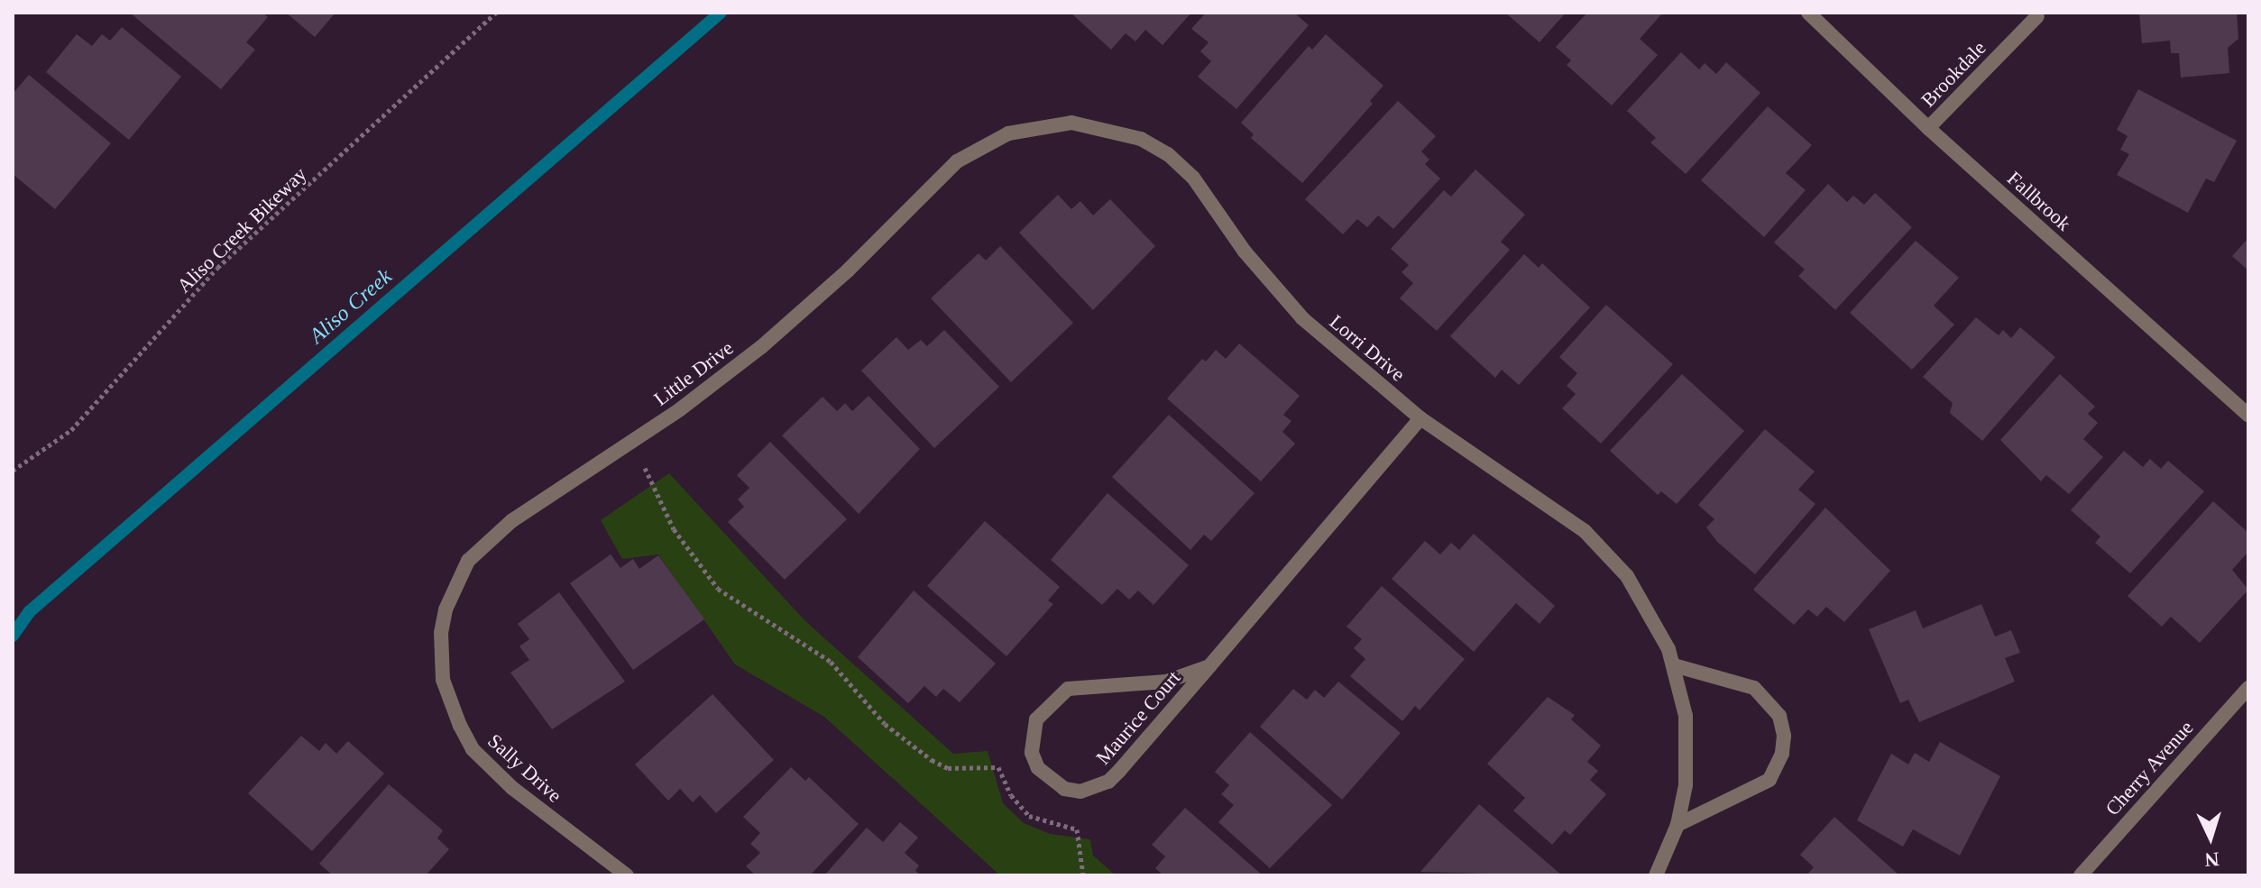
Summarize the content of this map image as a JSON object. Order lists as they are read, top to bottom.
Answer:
{
  "streets": {
    "street": [
      "Brookdale",
      "Fallbrook",
      "Lorri Drive",
      "Little Drive",
      "Maurice Court",
      "Sally Drive",
      "Cherry Avenue"
    ],
    "path": ["Aliso Creek Bikeway"]
  },
  "crossings": [
    ["Brookdale", "Fallbrook"],
    ["Lorri Drive", "Little Drive"],
    ["Lorri Drive", "Maurice Court"],
    ["Little Drive", "Sally Drive"]
  ],
  "water": ["Aliso Creek"],
  "north": "bottom"
}
